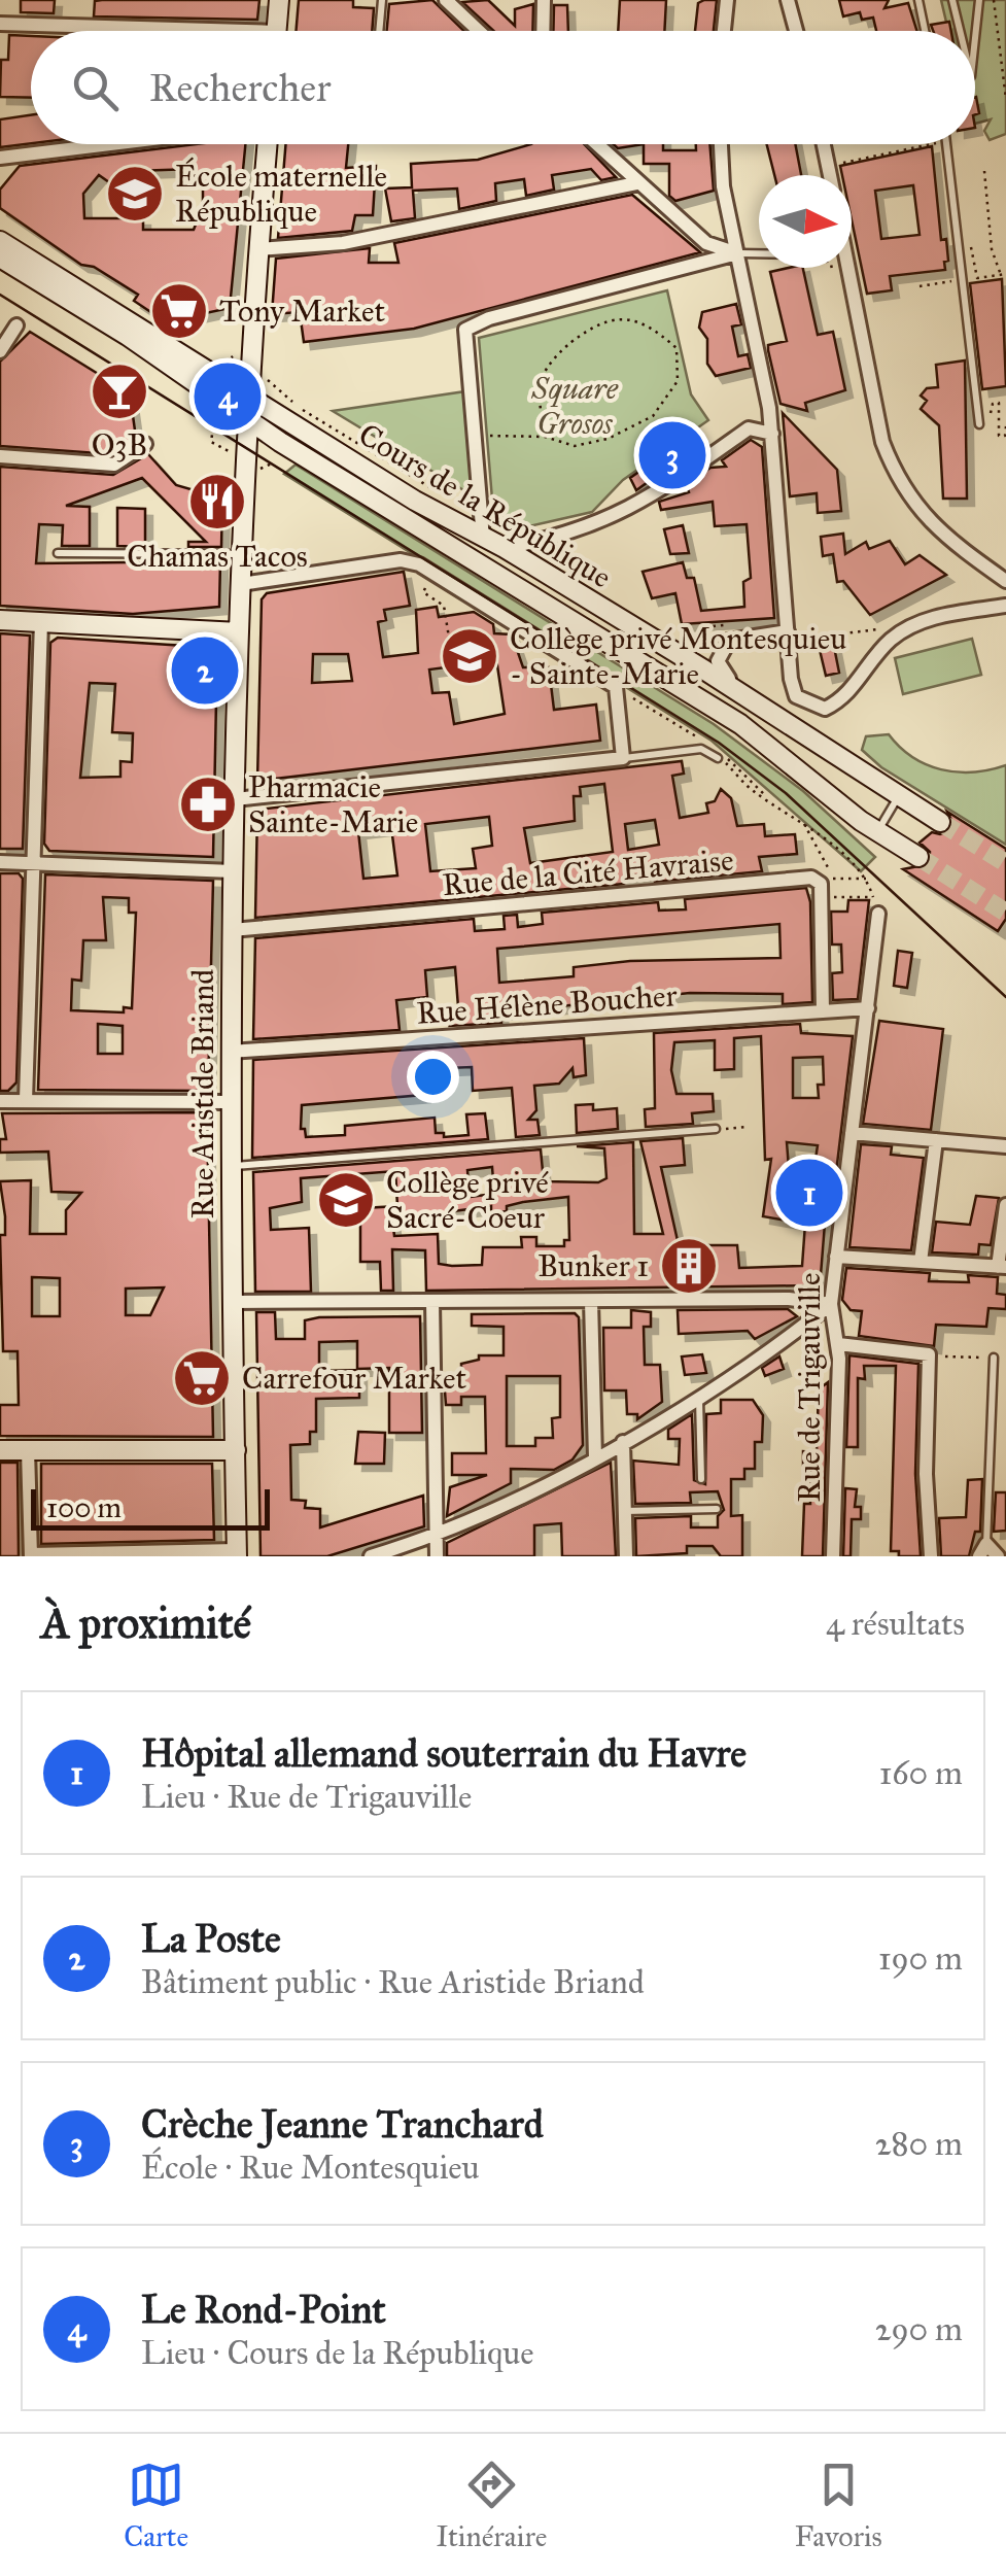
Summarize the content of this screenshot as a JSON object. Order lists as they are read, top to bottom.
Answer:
{
  "streets": {
    "main road": ["Cours de la République", "Rue Aristide Briand"],
    "street": ["Rue de la Cité Havraise", "Rue Hélène Boucher", "Rue de Trigauville"]
  },
  "crossings": [
    ["Cours de la République", "Rue Aristide Briand"],
    ["Rue de la Cité Havraise", "Rue Hélène Boucher"],
    ["Rue de la Cité Havraise", "Rue Aristide Briand"],
    ["Rue Hélène Boucher", "Rue Aristide Briand"],
    ["Rue Hélène Boucher", "Rue de Trigauville"]
  ],
  "parks": ["Square Grosos"],
  "places": {
    "school or university": ["École maternelle République", "Collège privé Montesquieu - Sainte-Marie", "Collège privé Sacré-Coeur"],
    "supermarket": ["Tony Market", "Carrefour Market"],
    "bar": ["O3B"],
    "restaurant": ["Chamas Tacos"],
    "pharmacy": ["Pharmacie Sainte-Marie"],
    "building": ["Bunker 1"]
  },
  "scale_bar": "100 m",
  "north": "right",
  "page": {
    "search": "Rechercher",
    "pins": [
      "4",
      "3",
      "2",
      "1"
    ],
    "scale": "100 m",
    "heading": ["À proximité", "4 résultats"],
    "list": [
      {
        "mark": "1",
        "name": "Hôpital allemand souterrain du Havre",
        "note": "Lieu · Rue de Trigauville",
        "value": "160 m"
      },
      {
        "mark": "2",
        "name": "La Poste",
        "note": "Bâtiment public · Rue Aristide Briand",
        "value": "190 m"
      },
      {
        "mark": "3",
        "name": "Crèche Jeanne Tranchard",
        "note": "École · Rue Montesquieu",
        "value": "280 m"
      },
      {
        "mark": "4",
        "name": "Le Rond-Point",
        "note": "Lieu · Cours de la République",
        "value": "290 m"
      }
    ],
    "nav": ["Carte", "Itinéraire", "Favoris"]
  }
}
